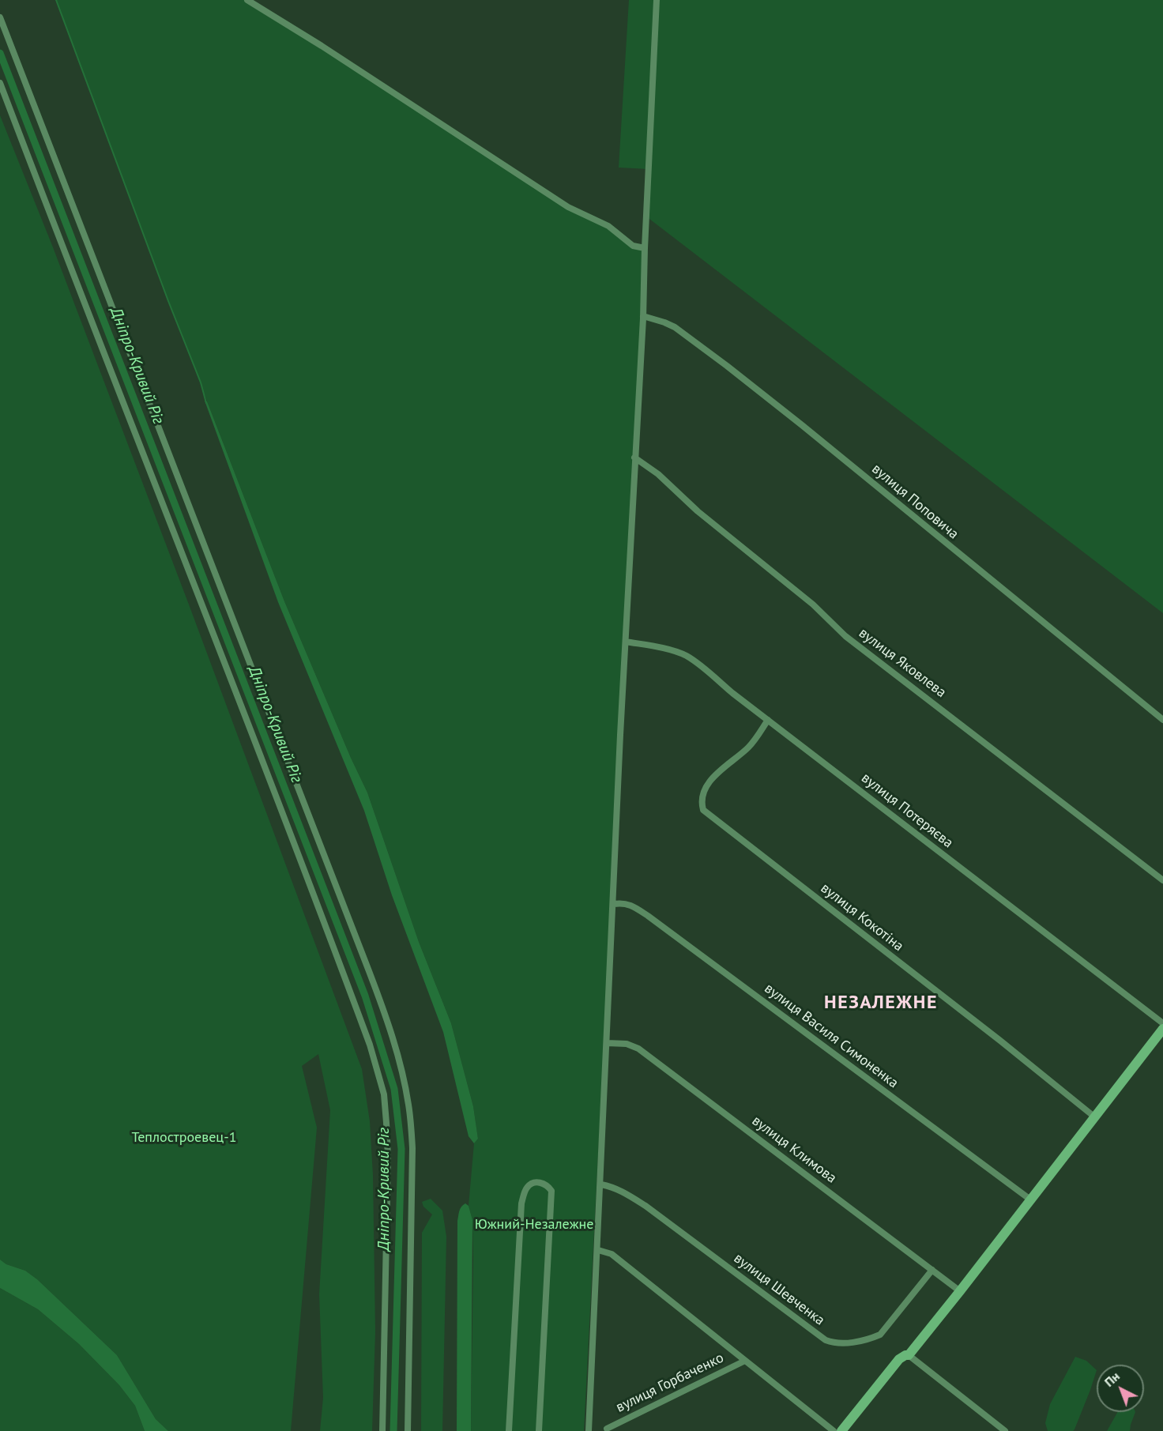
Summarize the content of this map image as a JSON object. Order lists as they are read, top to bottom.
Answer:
{
  "streets": {
    "street": [
      "вулиця Поповича",
      "вулиця Яковлева",
      "вулиця Потеряєва",
      "вулиця Кокотіна",
      "вулиця Василя Симоненка",
      "вулиця Климова",
      "вулиця Шевченка",
      "вулиця Горбаченко"
    ]
  },
  "crossings": [
    ["вулиця Потеряєва", "вулиця Кокотіна"],
    ["вулиця Климова", "вулиця Шевченка"]
  ],
  "districts": ["НЕЗАЛЕЖНЕ"],
  "water": ["Дніпро-Кривий Ріг"],
  "parks": ["Теплостроевец-1", "Южний-Незалежне"],
  "north": "top left"
}
